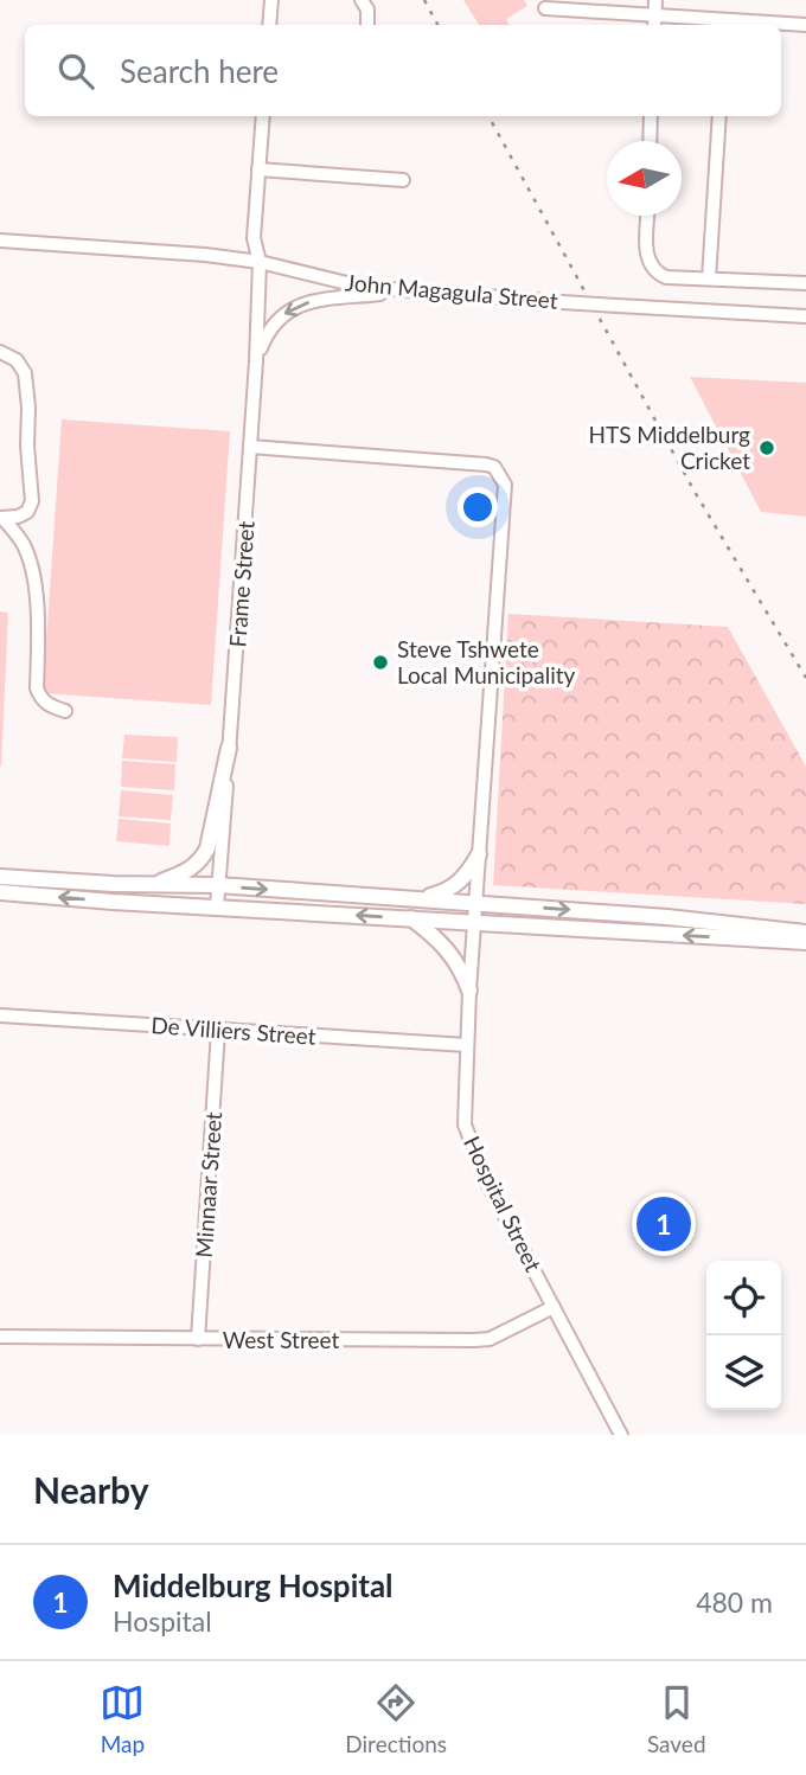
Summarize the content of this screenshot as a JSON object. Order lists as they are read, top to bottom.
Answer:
{
  "streets": {
    "street": [
      "John Magagula Street",
      "Frame Street",
      "De Villiers Street",
      "Minnaar Street",
      "Hospital Street",
      "West Street"
    ]
  },
  "crossings": [
    ["John Magagula Street", "Frame Street"],
    ["Frame Street", "Hospital Street"],
    ["De Villiers Street", "Minnaar Street"],
    ["De Villiers Street", "Hospital Street"],
    ["Minnaar Street", "West Street"],
    ["Hospital Street", "West Street"]
  ],
  "places": ["HTS Middelburg Cricket", "Steve Tshwete Local Municipality"],
  "north": "left",
  "page": {
    "search": "Search here",
    "pins": "1",
    "heading": "Nearby",
    "list": [
      {
        "mark": "1",
        "name": "Middelburg Hospital",
        "note": "Hospital",
        "value": "480 m"
      }
    ],
    "nav": ["Map", "Directions", "Saved"]
  }
}
